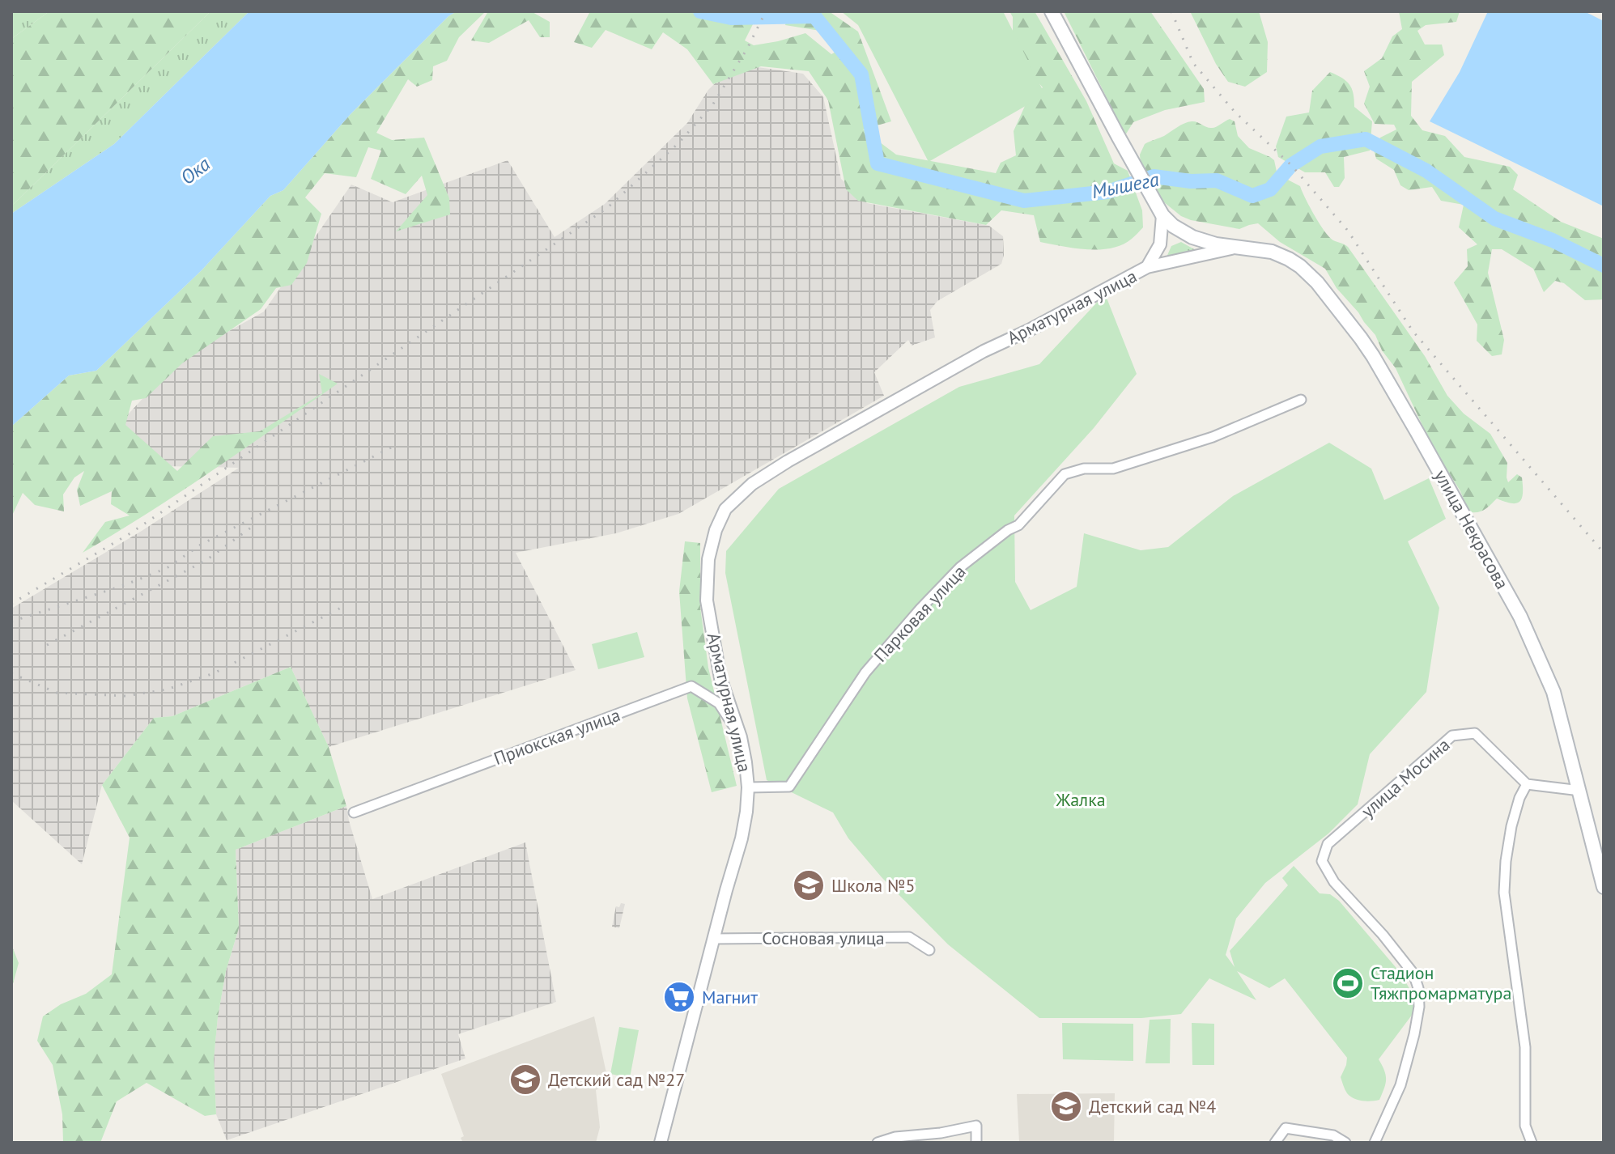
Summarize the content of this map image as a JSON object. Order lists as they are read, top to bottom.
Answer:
{
  "streets": {
    "main road": ["улица Некрасова"],
    "street": [
      "Арматурная улица",
      "Парковая улица",
      "Приокская улица",
      "улица Мосина",
      "Сосновая улица"
    ]
  },
  "crossings": [
    ["Арматурная улица", "улица Некрасова"],
    ["Арматурная улица", "Парковая улица"],
    ["Арматурная улица", "Приокская улица"],
    ["Арматурная улица", "Сосновая улица"]
  ],
  "water": ["Ока", "Мышега"],
  "parks": ["Жалка"],
  "places": {
    "school or university": ["Школа №5", "Детский сад №27", "Детский сад №4"],
    "sports": ["Стадион Тяжпромарматура"],
    "supermarket": ["Магнит"]
  }
}
